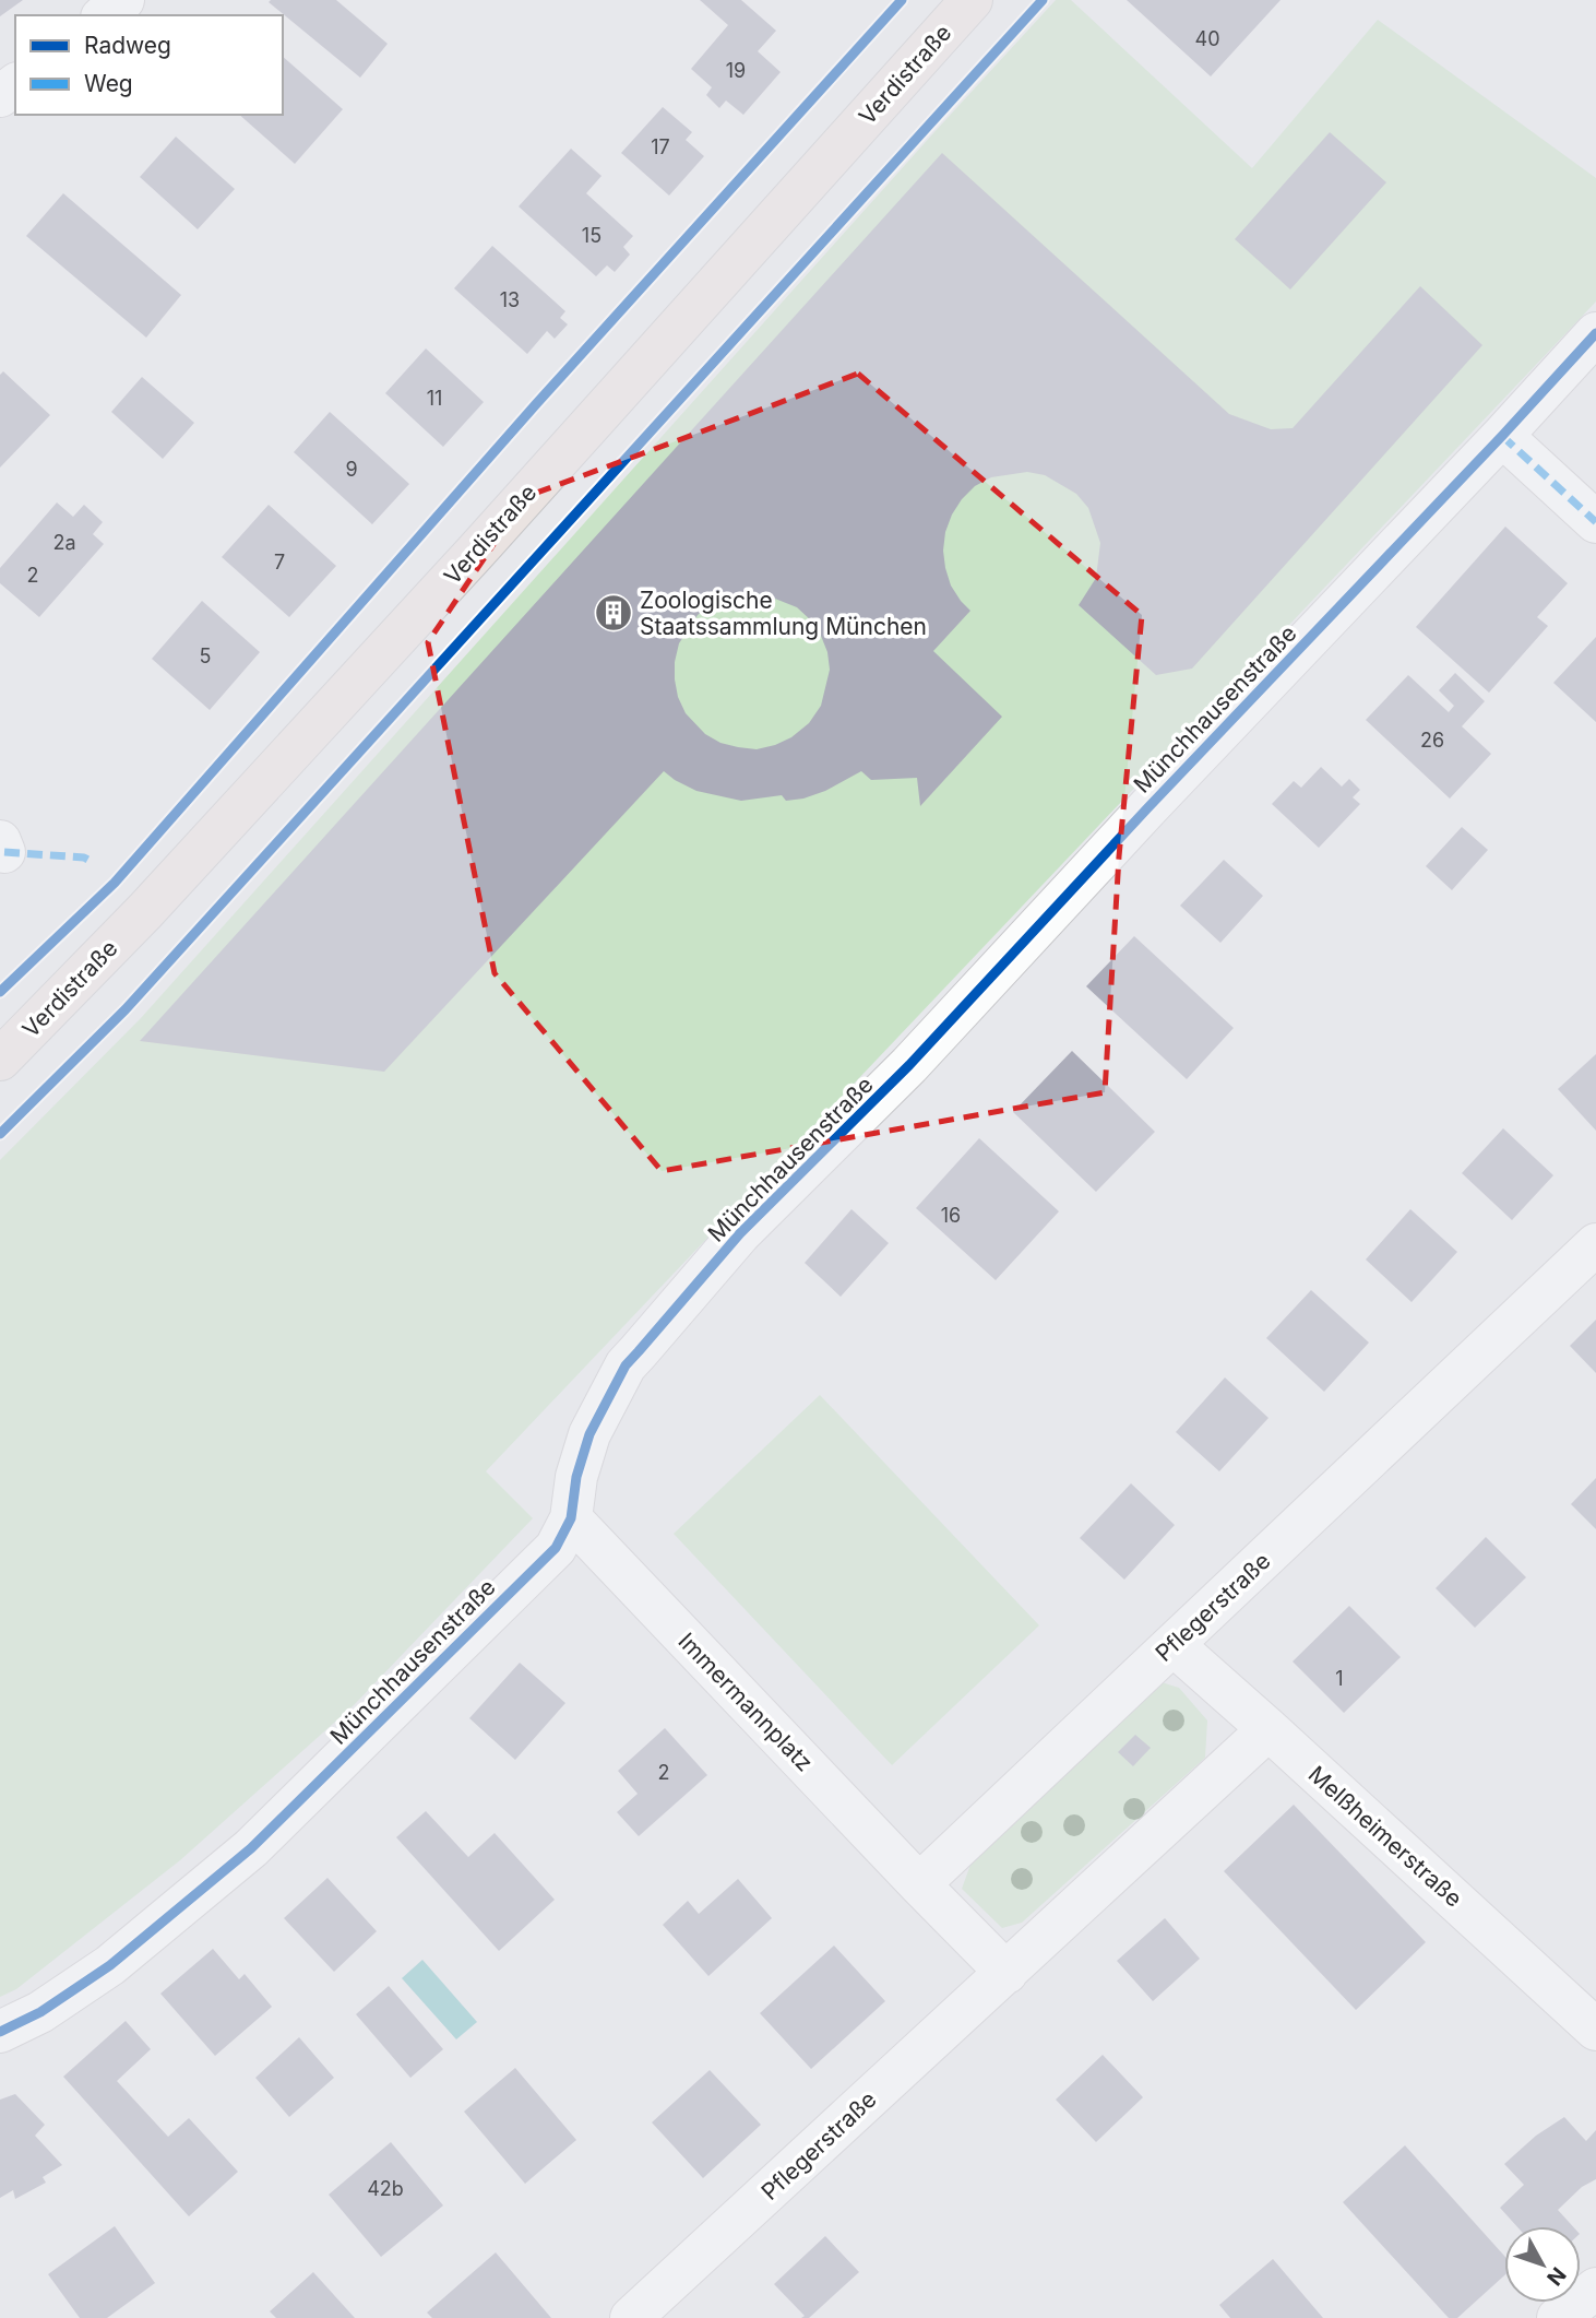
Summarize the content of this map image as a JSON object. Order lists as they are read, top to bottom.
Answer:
{
  "streets": {
    "main road": ["Verdistraße"],
    "street": [
      "Münchhausenstraße",
      "Pflegerstraße",
      "Immermannplatz",
      "Melßheimerstraße"
    ]
  },
  "crossings": [
    ["Münchhausenstraße", "Immermannplatz"],
    ["Pflegerstraße", "Immermannplatz"],
    ["Pflegerstraße", "Melßheimerstraße"]
  ],
  "places": {
    "building": ["Zoologische Staatssammlung München"]
  },
  "house_numbers": [
    "40",
    "19",
    "17",
    "15",
    "13",
    "11",
    "9",
    "2a",
    "7",
    "2",
    "5",
    "26",
    "16",
    "1",
    "2",
    "42b"
  ],
  "legend": ["Radweg", "Weg"],
  "north": "bottom right"
}
